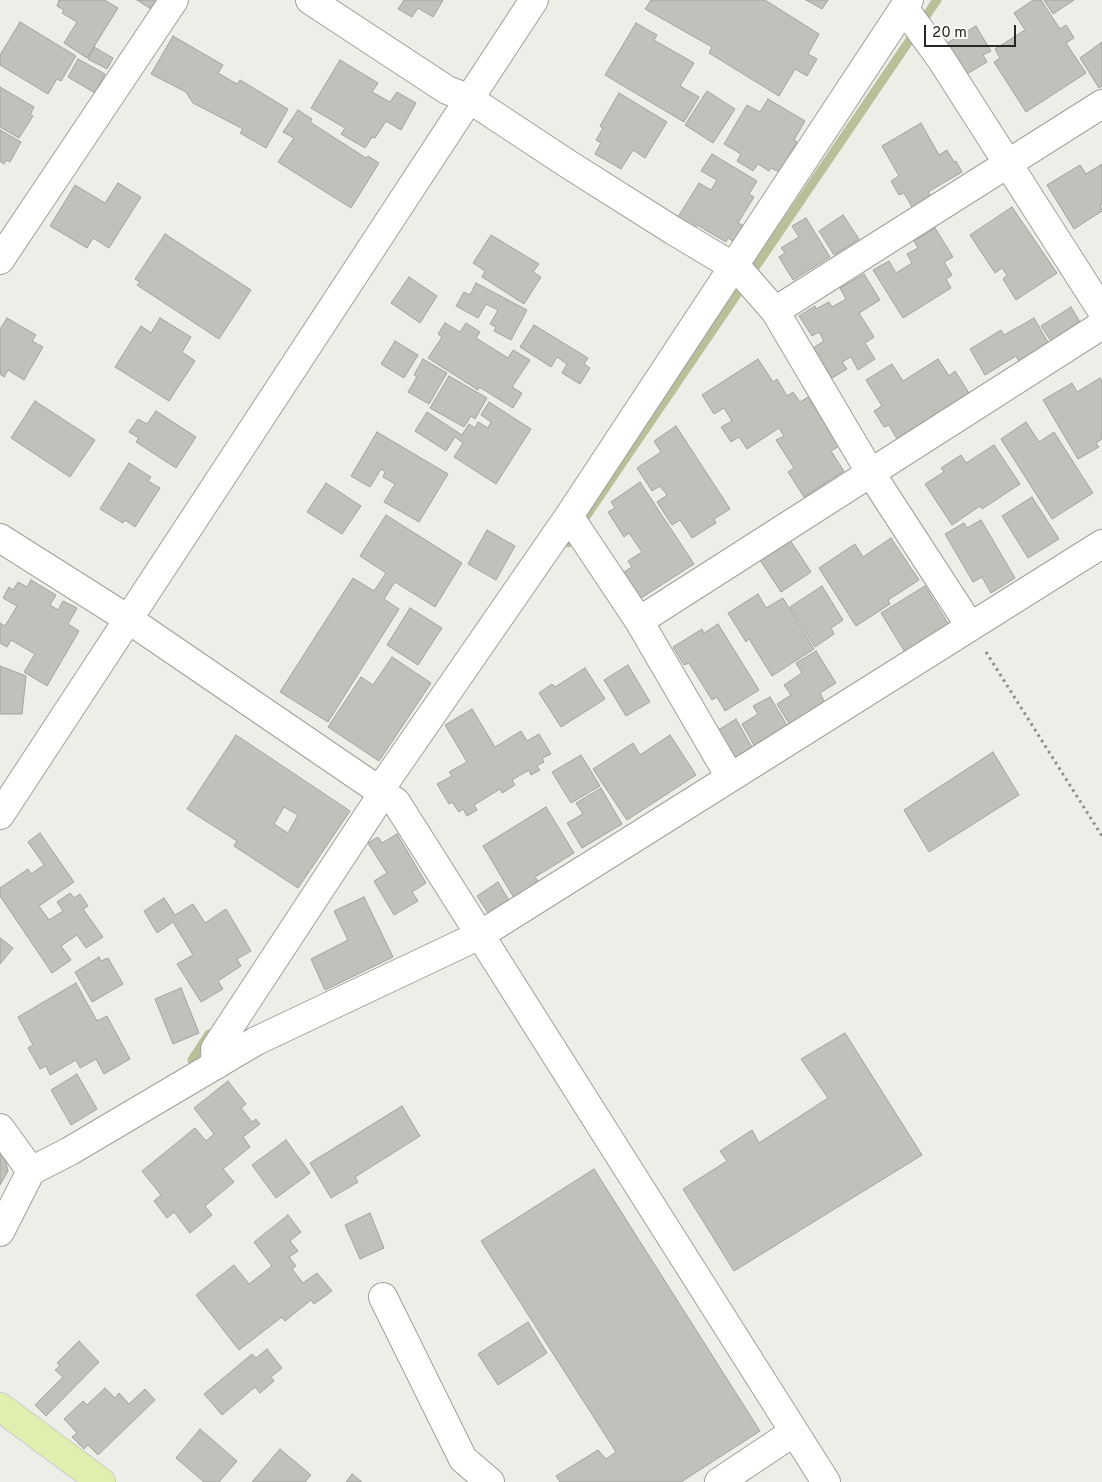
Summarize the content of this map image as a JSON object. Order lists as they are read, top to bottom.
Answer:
{
  "scale_bar": "20 m"
}
